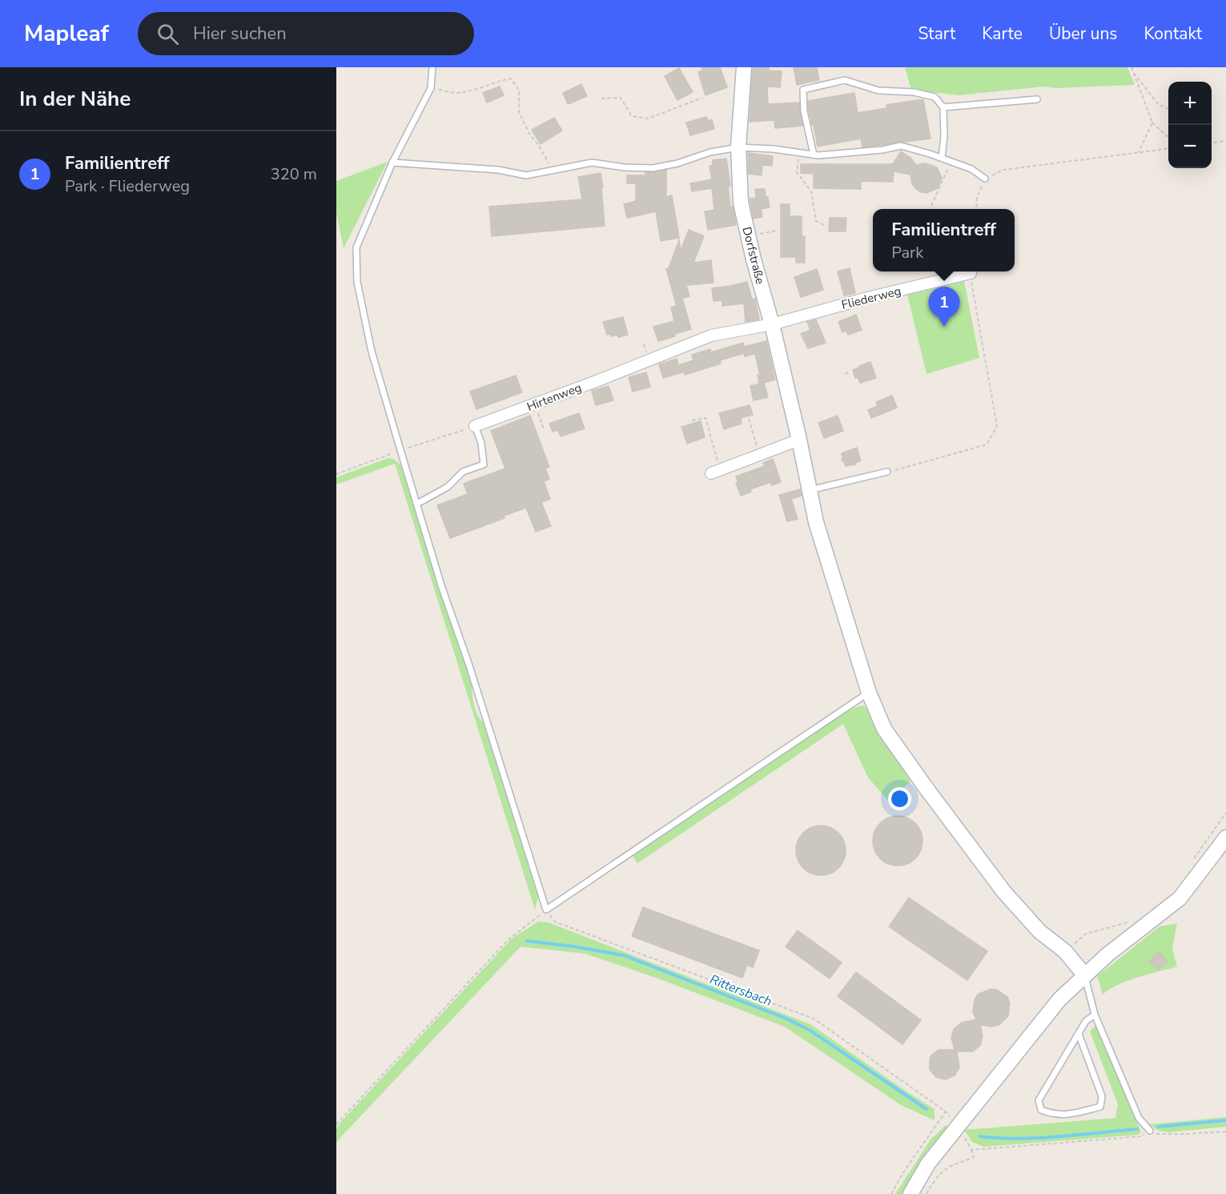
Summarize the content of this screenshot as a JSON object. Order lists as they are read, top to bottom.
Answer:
{
  "streets": {
    "street": ["Dorfstraße", "Fliederweg", "Hirtenweg"]
  },
  "crossings": [
    ["Dorfstraße", "Fliederweg"],
    ["Dorfstraße", "Hirtenweg"],
    ["Fliederweg", "Hirtenweg"]
  ],
  "water": ["Rittersbach"],
  "page": {
    "header": "Mapleaf",
    "search": "Hier suchen",
    "nav": [
      "Start",
      "Karte",
      "Über uns",
      "Kontakt"
    ],
    "heading": "In der Nähe",
    "map_buttons": ["+", "−"],
    "list": [
      {
        "mark": "1",
        "name": "Familientreff",
        "note": "Park · Fliederweg",
        "value": "320 m"
      }
    ],
    "popup": ["Familientreff", "Park"],
    "pins": "1"
  }
}
